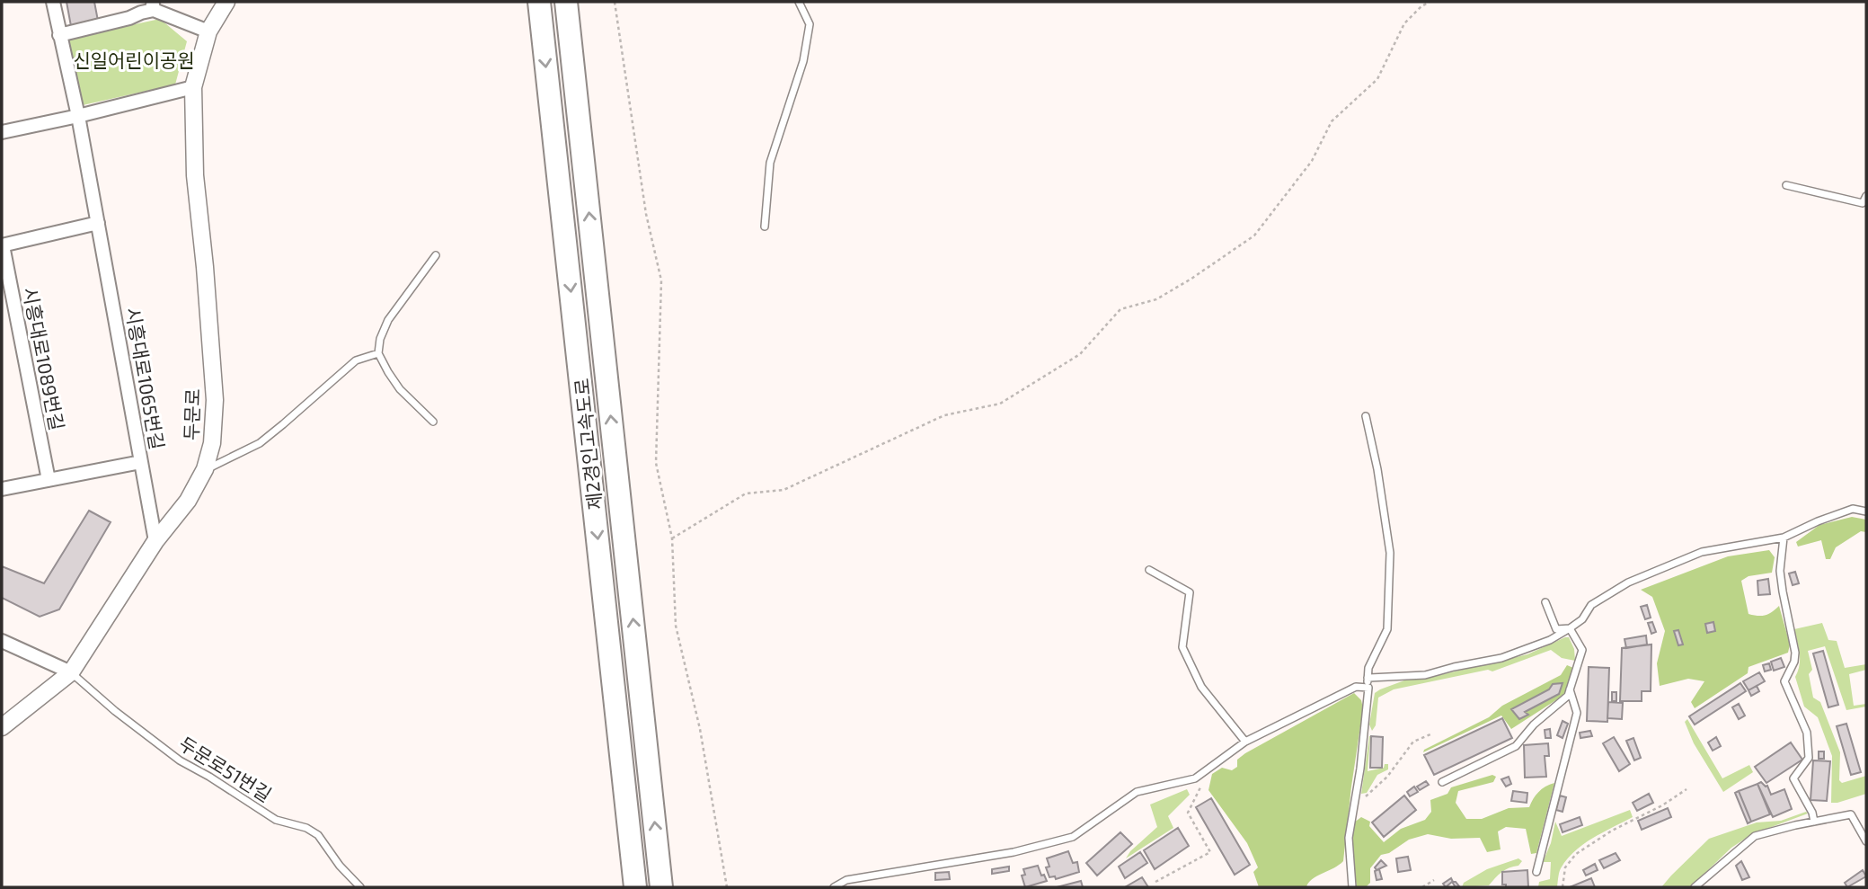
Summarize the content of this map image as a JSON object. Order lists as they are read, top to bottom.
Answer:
{
  "streets": {
    "highway": ["제2경인고속도로"],
    "street": ["시흥대로1089번길", "시흥대로1065번길", "두문로"],
    "lane": ["두문로51번길"]
  },
  "crossings": [
    ["시흥대로1065번길", "두문로"],
    ["두문로", "두문로51번길"]
  ],
  "parks": ["신일어린이공원"]
}
